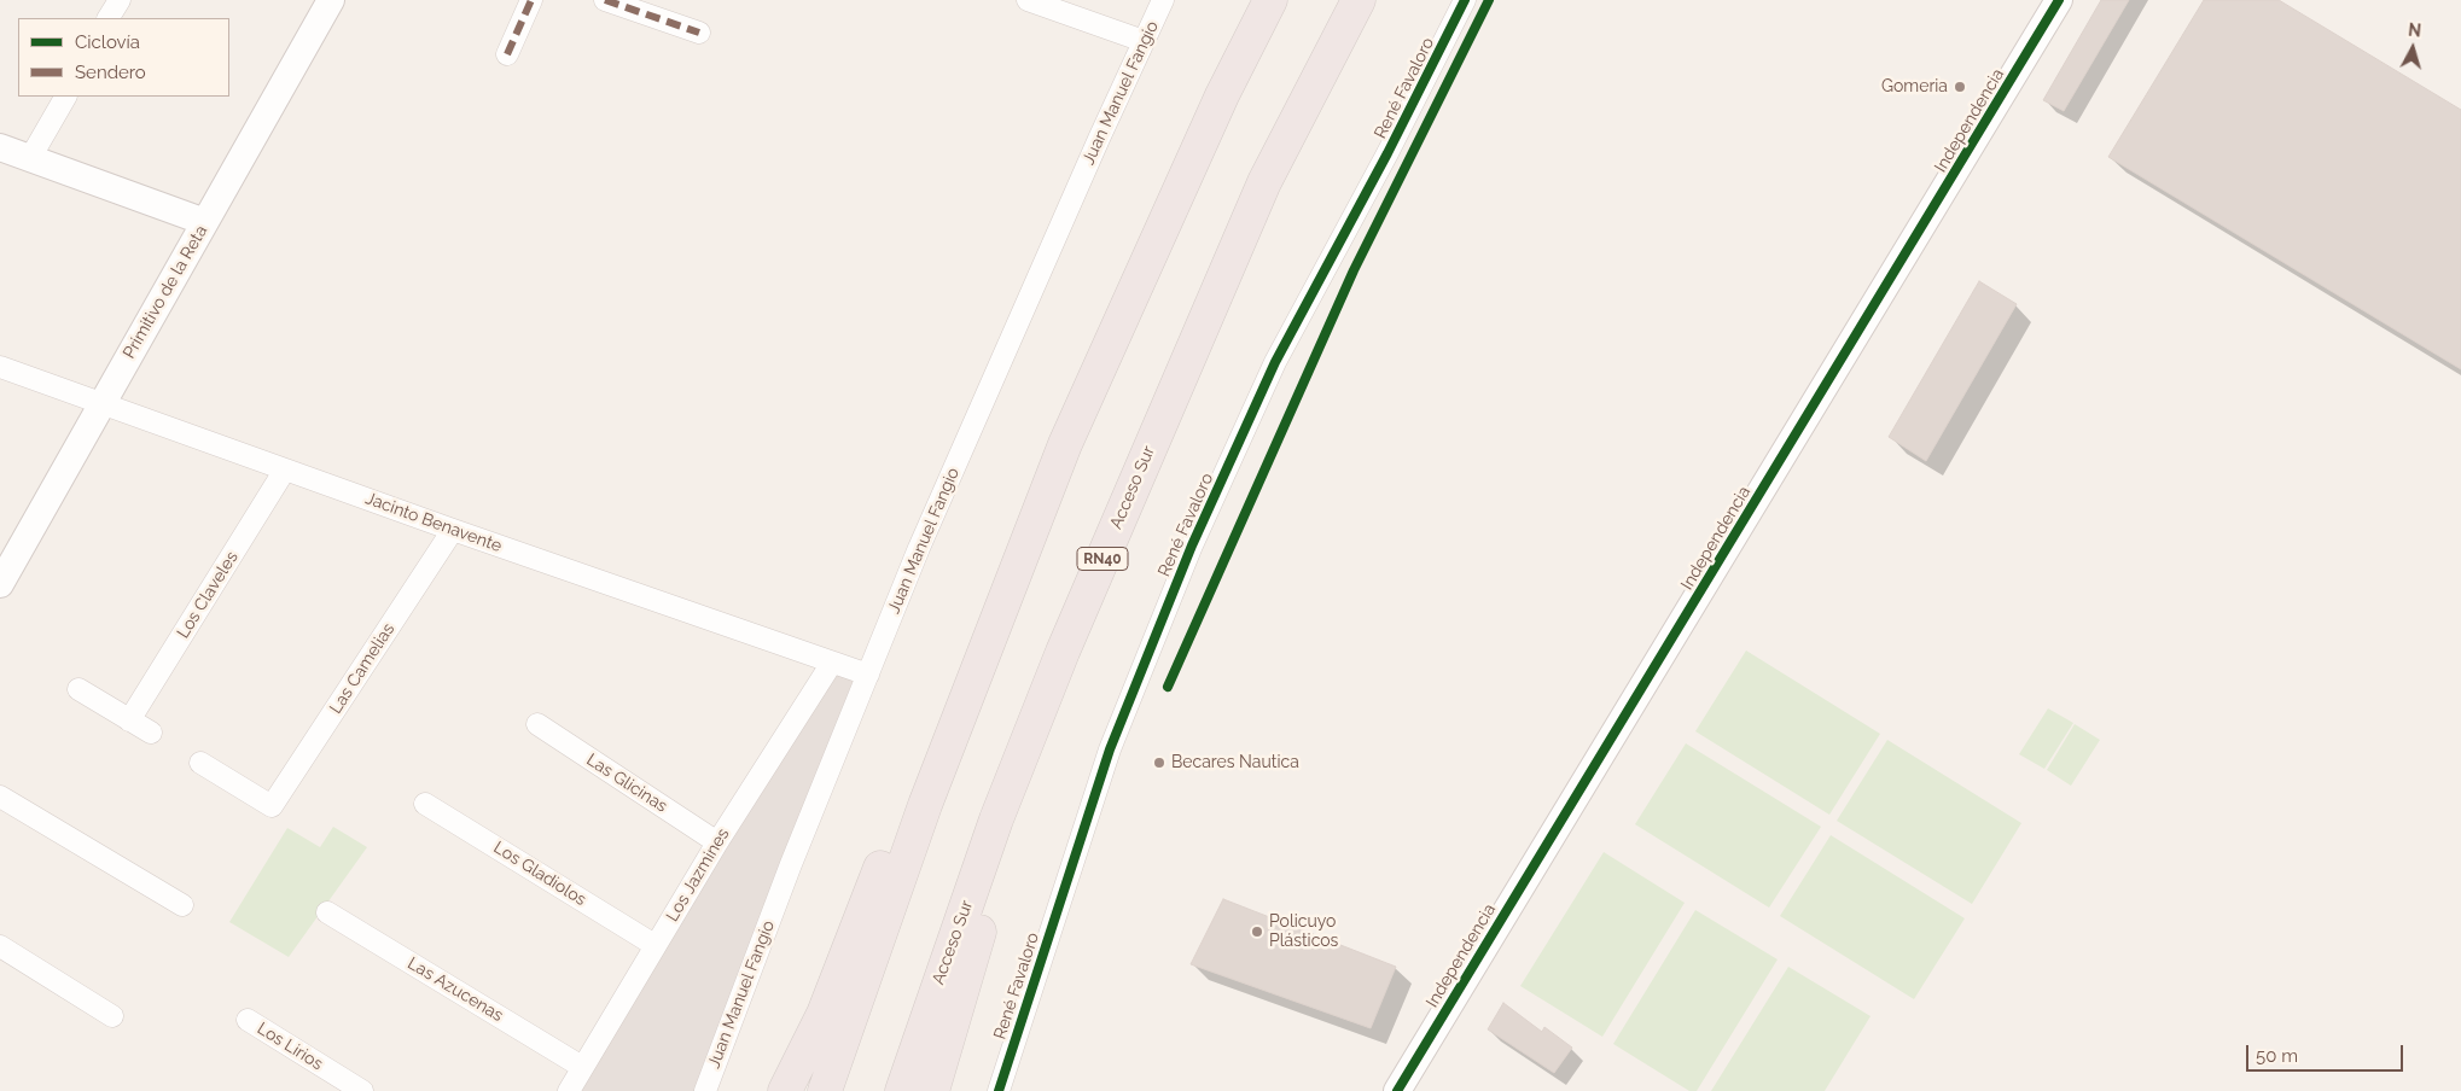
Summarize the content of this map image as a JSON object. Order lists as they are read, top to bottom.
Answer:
{
  "streets": {
    "highway": ["Acceso Sur", "RN40"],
    "street": [
      "René Favaloro",
      "Juan Manuel Fangio",
      "Independencia",
      "Primitivo de la Reta",
      "Jacinto Benavente",
      "Los Claveles",
      "Las Camelias",
      "Las Glicinas",
      "Los Gladiolos",
      "Los Jazmines",
      "Las Azucenas",
      "Los Lirios"
    ]
  },
  "crossings": [
    ["Juan Manuel Fangio", "Jacinto Benavente"],
    ["Primitivo de la Reta", "Jacinto Benavente"],
    ["Jacinto Benavente", "Los Claveles"],
    ["Jacinto Benavente", "Las Camelias"],
    ["Jacinto Benavente", "Los Jazmines"],
    ["Las Glicinas", "Los Jazmines"],
    ["Los Gladiolos", "Los Jazmines"],
    ["Los Jazmines", "Las Azucenas"]
  ],
  "places": ["Gomeria", "Becares Nautica", "Policuyo Plásticos"],
  "legend": ["Ciclovía", "Sendero"],
  "scale_bar": "50 m",
  "north": "top"
}
